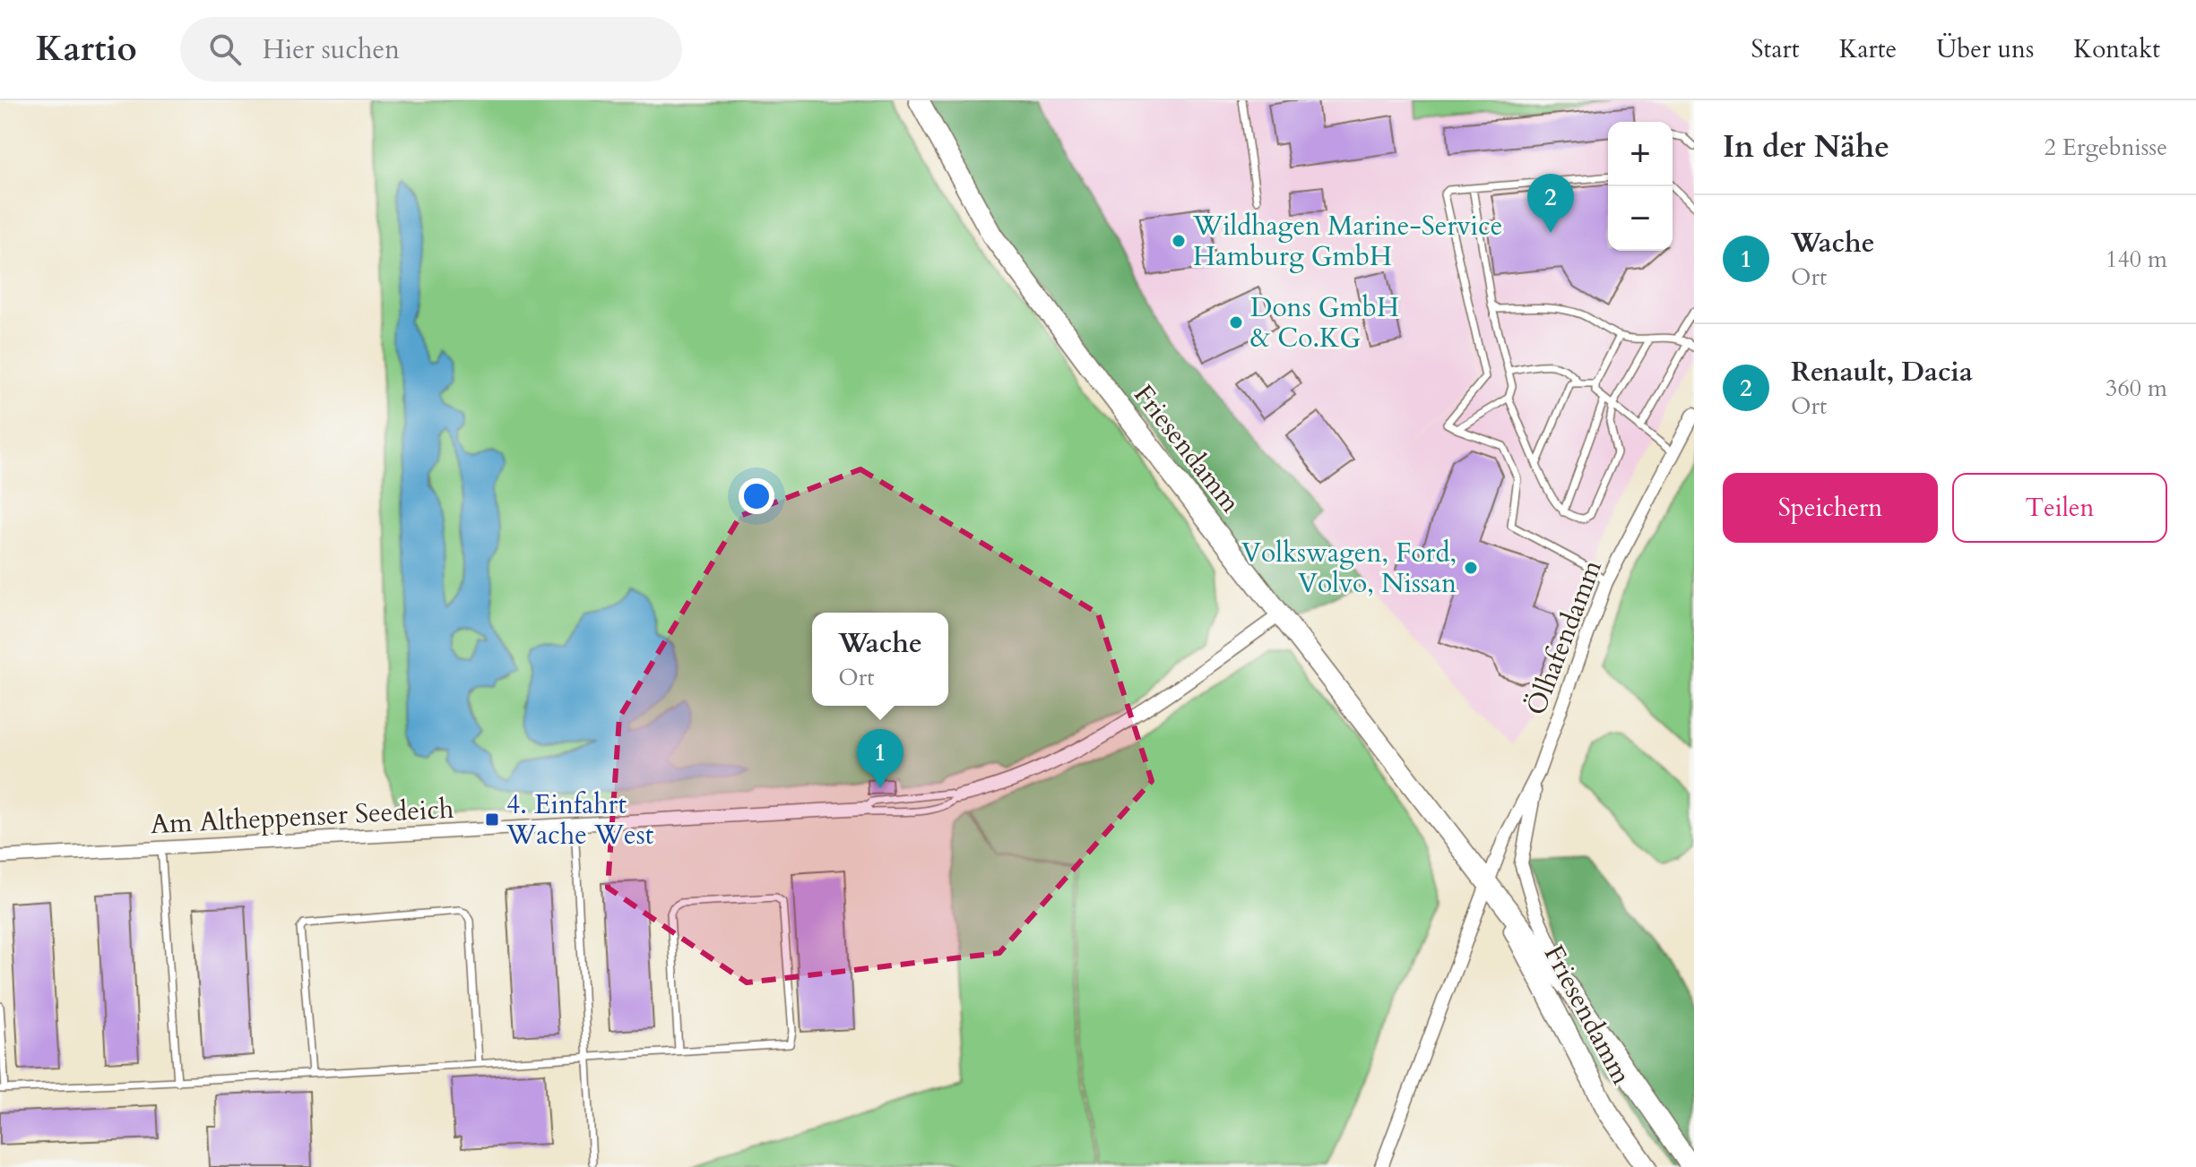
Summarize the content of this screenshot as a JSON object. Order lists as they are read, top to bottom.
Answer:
{
  "streets": {
    "main road": ["Friesendamm"],
    "street": ["Ölhafendamm", "Am Altheppenser Seedeich"]
  },
  "crossings": [
    ["Friesendamm", "Ölhafendamm"],
    ["Friesendamm", "Am Altheppenser Seedeich"]
  ],
  "places": {
    "other": ["Wildhagen Marine-Service Hamburg GmbH", "Dons GmbH & Co.KG", "Volkswagen, Ford, Volvo, Nissan"],
    "transit": ["4. Einfahrt Wache West"]
  },
  "page": {
    "header": "Kartio",
    "search": "Hier suchen",
    "nav": [
      "Start",
      "Karte",
      "Über uns",
      "Kontakt"
    ],
    "heading": ["In der Nähe", "2 Ergebnisse"],
    "map_buttons": ["+", "−"],
    "pins": ["2", "1"],
    "list": [
      {
        "mark": "1",
        "name": "Wache",
        "note": "Ort",
        "value": "140 m"
      },
      {
        "mark": "2",
        "name": "Renault, Dacia",
        "note": "Ort",
        "value": "360 m"
      }
    ],
    "buttons": ["Speichern", "Teilen"],
    "popup": ["Wache", "Ort"]
  }
}
